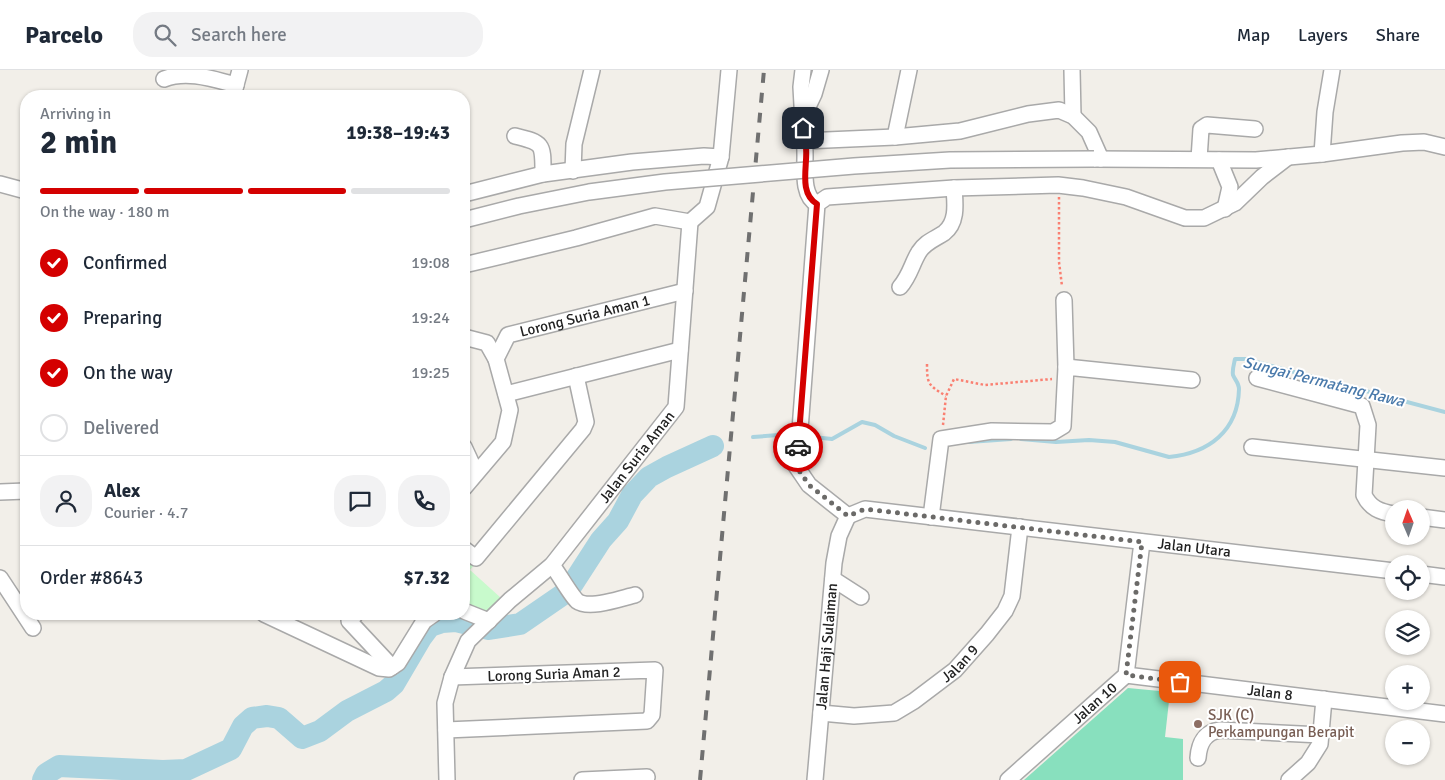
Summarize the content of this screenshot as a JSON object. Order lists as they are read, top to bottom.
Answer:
{
  "streets": {
    "street": [
      "Lorong Suria Aman 1",
      "Jalan Suria Aman",
      "Jalan Utara",
      "Jalan Haji Sulaiman",
      "Jalan 9",
      "Lorong Suria Aman 2",
      "Jalan 8",
      "Jalan 10"
    ]
  },
  "crossings": [
    ["Lorong Suria Aman 1", "Jalan Suria Aman"],
    ["Jalan Suria Aman", "Lorong Suria Aman 2"],
    ["Jalan Utara", "Jalan Haji Sulaiman"],
    ["Jalan Utara", "Jalan 9"],
    ["Jalan Utara", "Jalan 10"],
    ["Jalan Haji Sulaiman", "Jalan 9"],
    ["Jalan 8", "Jalan 10"]
  ],
  "water": ["Sungai Permatang Rawa"],
  "places": ["SJK (C) Perkampungan Berapit"],
  "north": "top",
  "page": {
    "header": "Parcelo",
    "search": "Search here",
    "nav": ["Map", "Layers", "Share"],
    "heading": ["2 min", "Arriving in", "19:38–19:43"],
    "panel": [
      "Alex",
      "Courier · 4.7",
      "Order #8643",
      "$7.32"
    ],
    "bar": "On the way · 180 m",
    "list": [
      ["Confirmed", "19:08"],
      ["Preparing", "19:24"],
      ["On the way", "19:25"],
      "Delivered"
    ],
    "map_buttons": ["+", "−"]
  }
}
